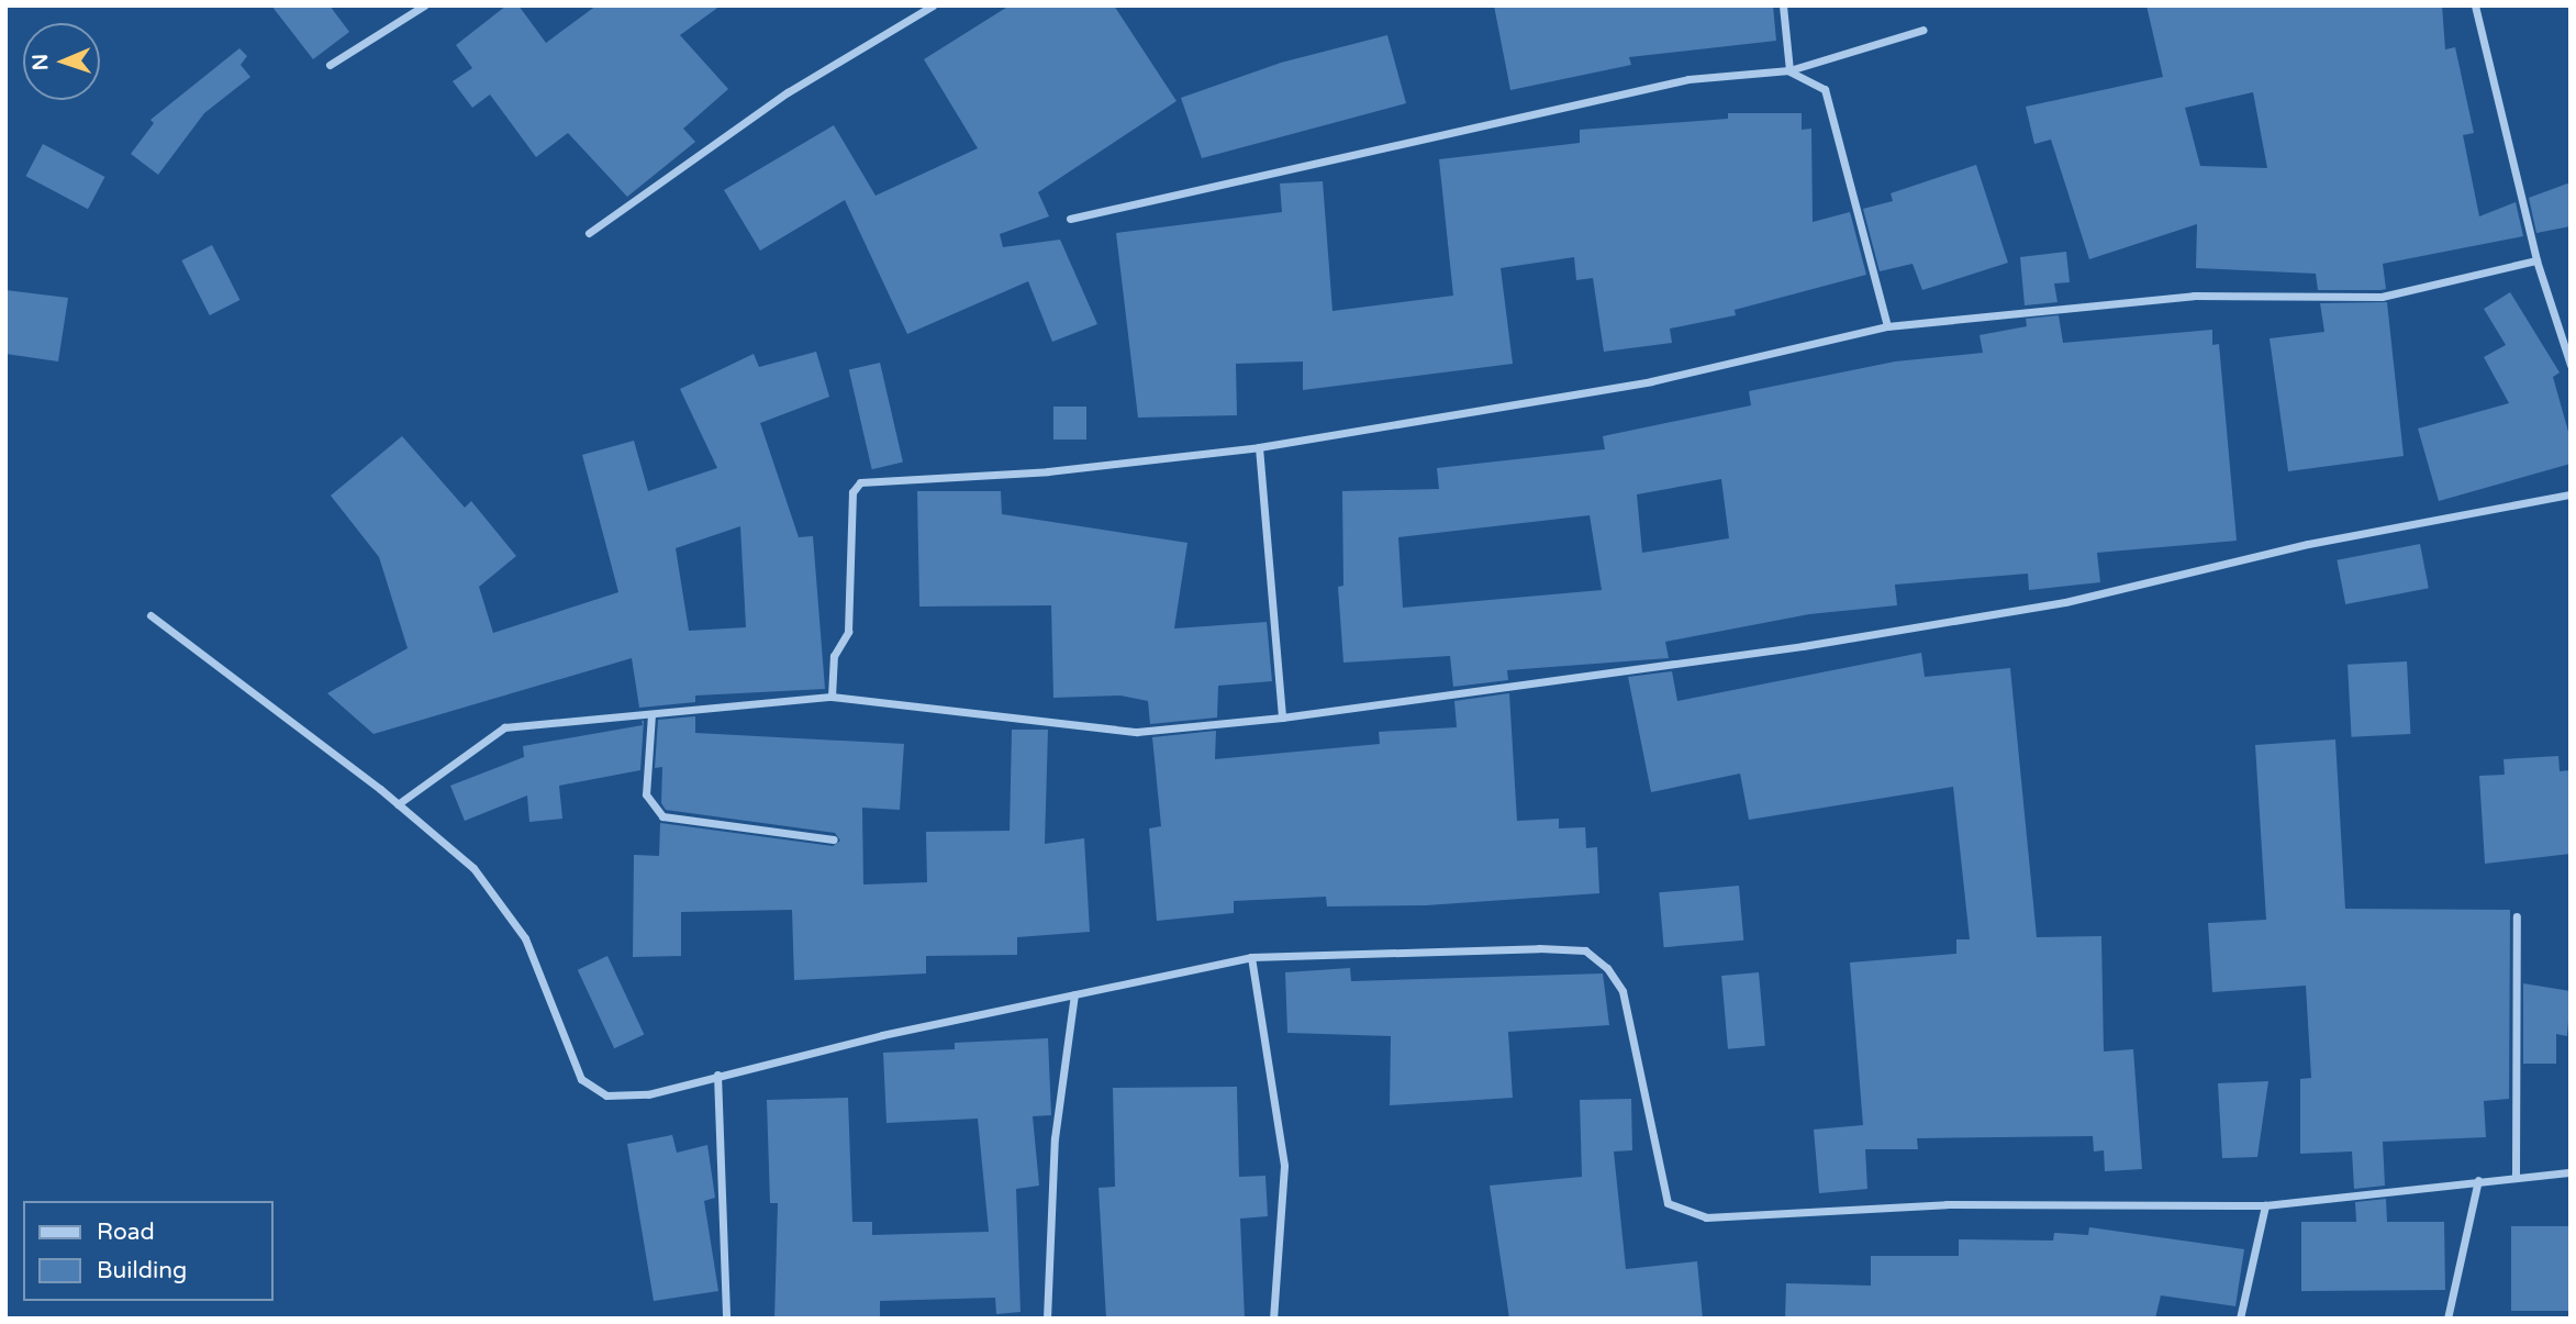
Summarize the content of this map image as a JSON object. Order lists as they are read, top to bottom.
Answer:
{
  "legend": ["Road", "Building"],
  "north": "left"
}
